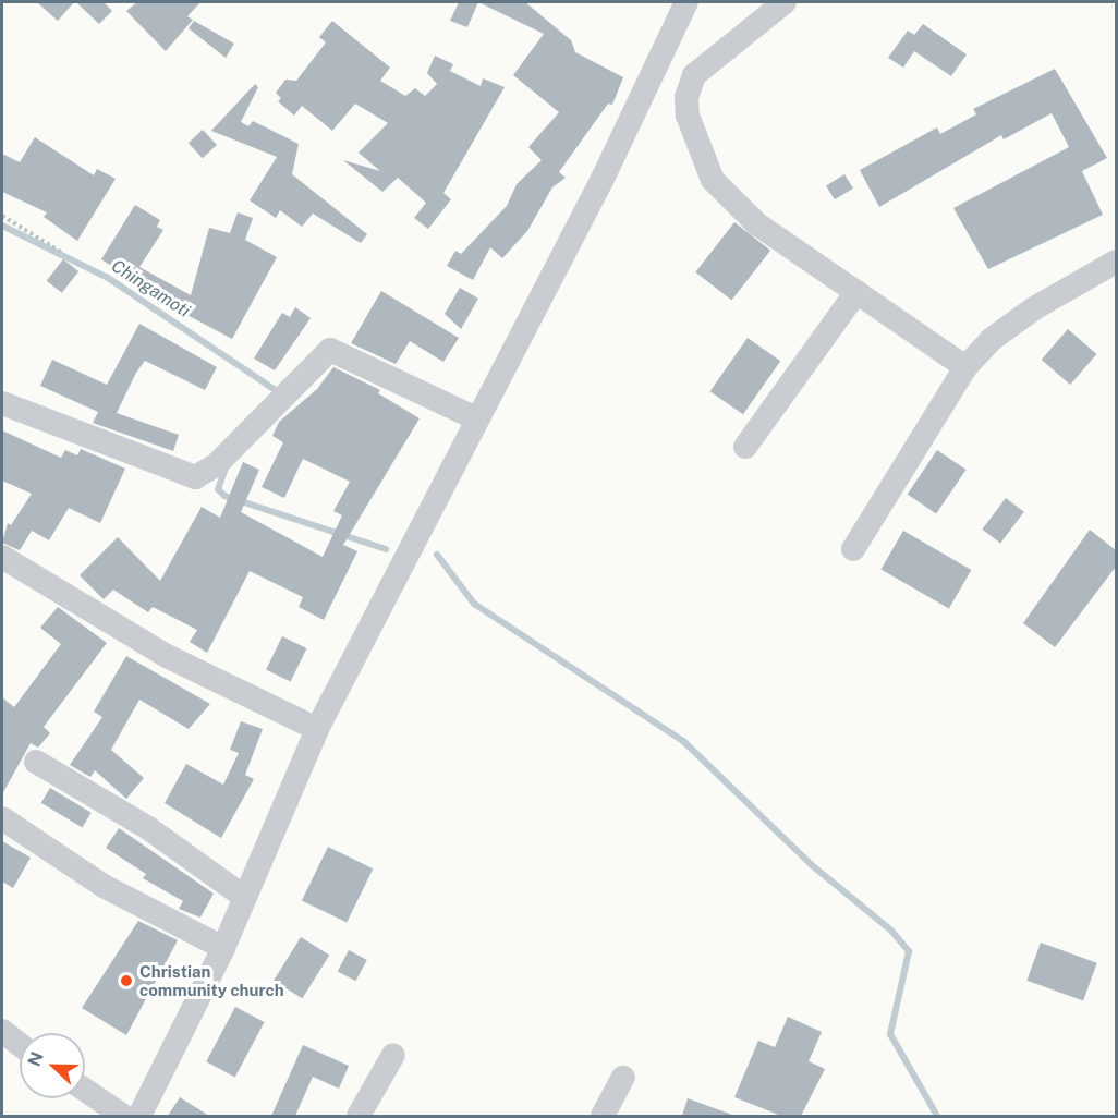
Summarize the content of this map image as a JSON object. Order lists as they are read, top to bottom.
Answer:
{
  "water": ["Chingamoti"],
  "places": ["Christian community church"],
  "north": "left"
}
